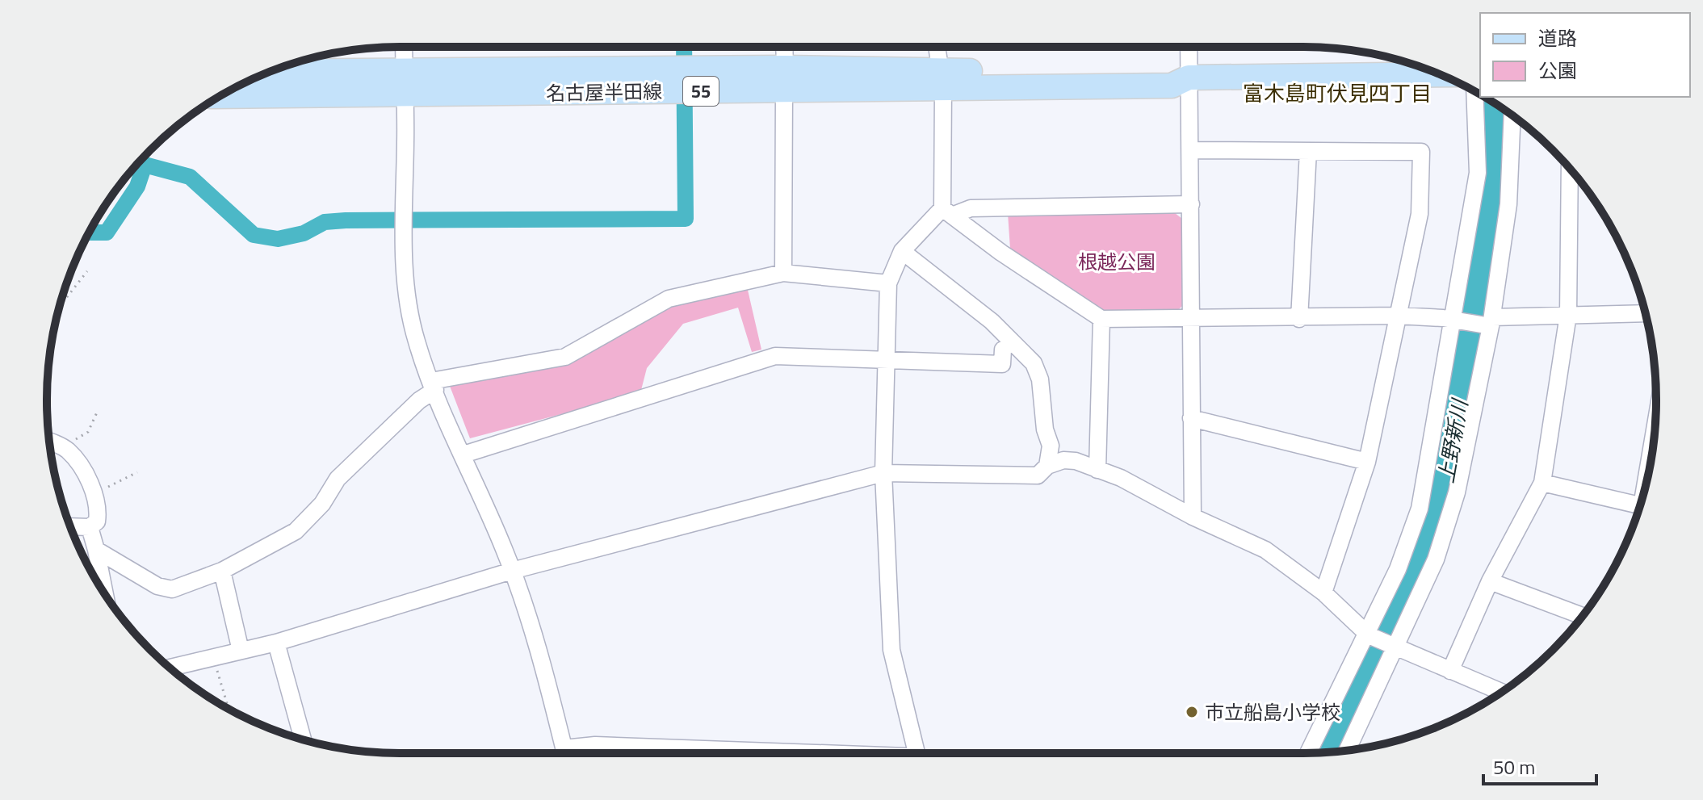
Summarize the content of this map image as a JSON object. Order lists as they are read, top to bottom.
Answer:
{
  "streets": {
    "main road": ["55", "名古屋半田線"]
  },
  "districts": ["富木島町伏見四丁目"],
  "water": ["上野新川"],
  "parks": ["根越公園"],
  "places": ["市立船島小学校"],
  "legend": ["道路", "公園"],
  "scale_bar": "50 m"
}
